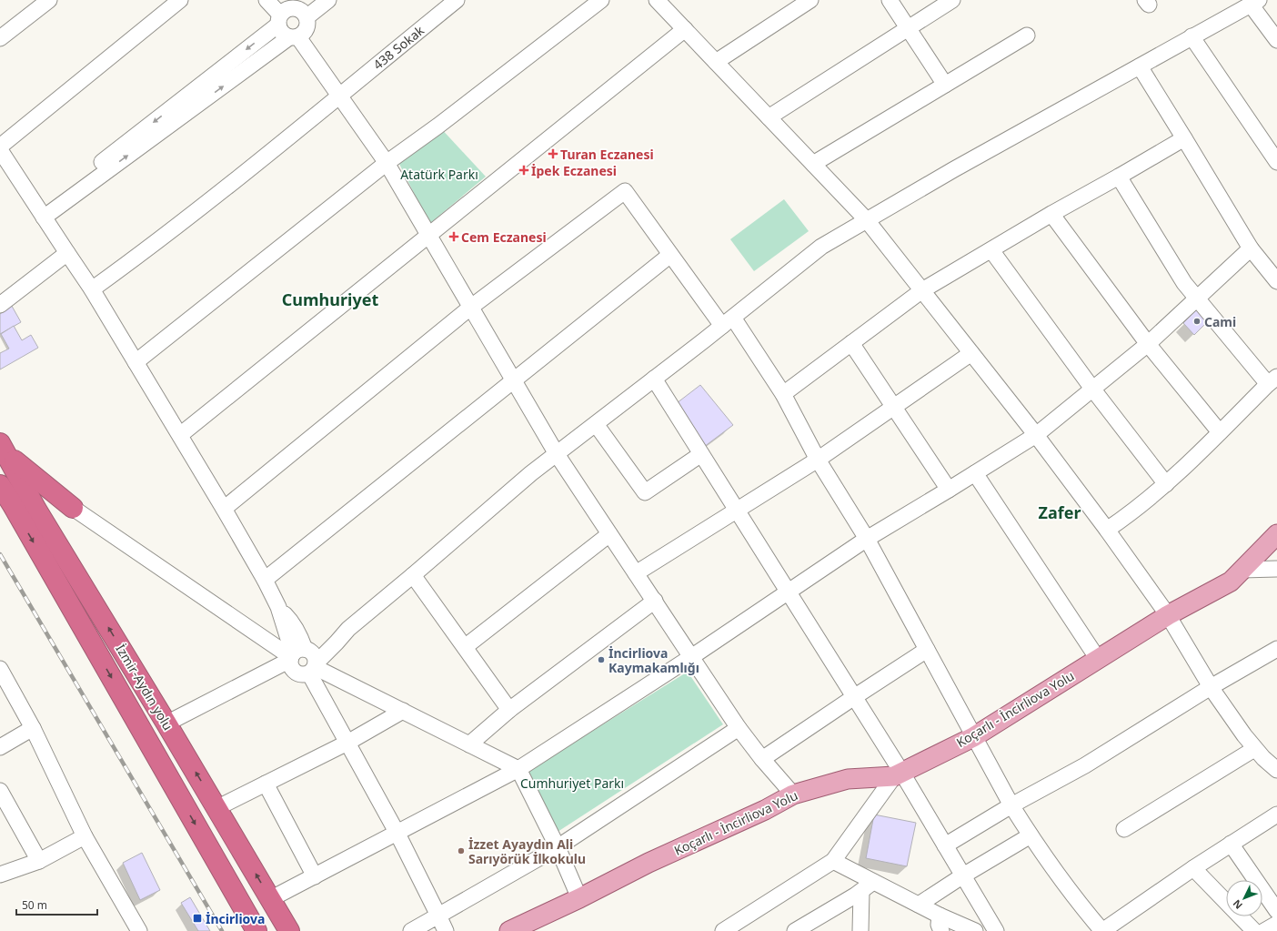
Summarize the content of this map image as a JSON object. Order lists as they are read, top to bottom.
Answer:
{
  "streets": {
    "highway": ["İzmir-Aydın yolu"],
    "main road": ["Koçarlı - İncirliova Yolu"],
    "street": ["438 Sokak"]
  },
  "districts": ["Cumhuriyet", "Zafer"],
  "parks": ["Atatürk Parkı", "Cumhuriyet Parkı"],
  "places": {
    "health": ["Turan Eczanesi", "İpek Eczanesi", "Cem Eczanesi"],
    "other": ["Cami", "İncirliova Kaymakamlığı", "İzzet Ayaydın Ali Sarıyörük İlkokulu"],
    "transit": ["İncirliova"]
  },
  "scale_bar": "50 m",
  "north": "bottom left"
}
